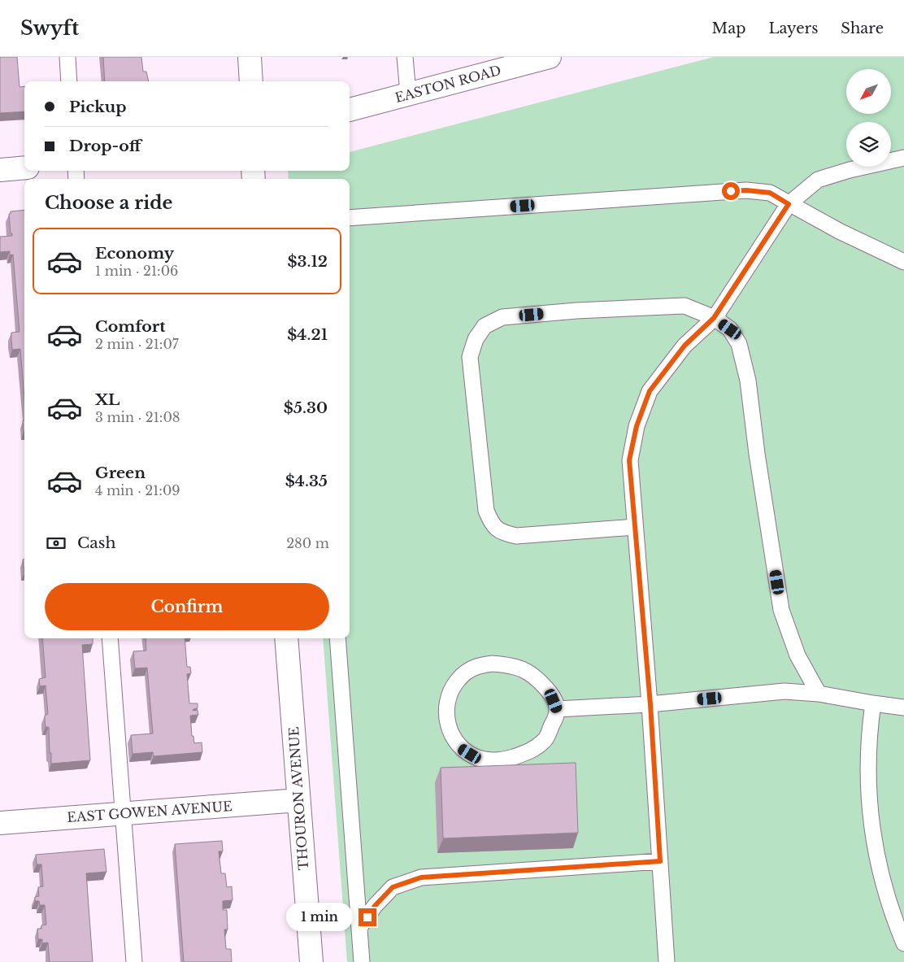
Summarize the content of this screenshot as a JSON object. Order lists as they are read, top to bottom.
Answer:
{
  "streets": {
    "street": ["EASTON ROAD", "THOURON AVENUE", "EAST GOWEN AVENUE"]
  },
  "crossings": [
    ["THOURON AVENUE", "EAST GOWEN AVENUE"]
  ],
  "north": "bottom left",
  "page": {
    "header": "Swyft",
    "nav": ["Map", "Layers", "Share"],
    "banner": ["Pickup", "Drop-off"],
    "heading": "Choose a ride",
    "list": [
      {
        "name": "Economy",
        "note": "1 min · 21:06",
        "value": "$3.12"
      },
      {
        "name": "Comfort",
        "note": "2 min · 21:07",
        "value": "$4.21"
      },
      {
        "name": "XL",
        "note": "3 min · 21:08",
        "value": "$5.30"
      },
      {
        "name": "Green",
        "note": "4 min · 21:09",
        "value": "$4.35"
      }
    ],
    "pay": ["Cash", "280 m"],
    "buttons": "Confirm",
    "bubble": "1 min"
  }
}
